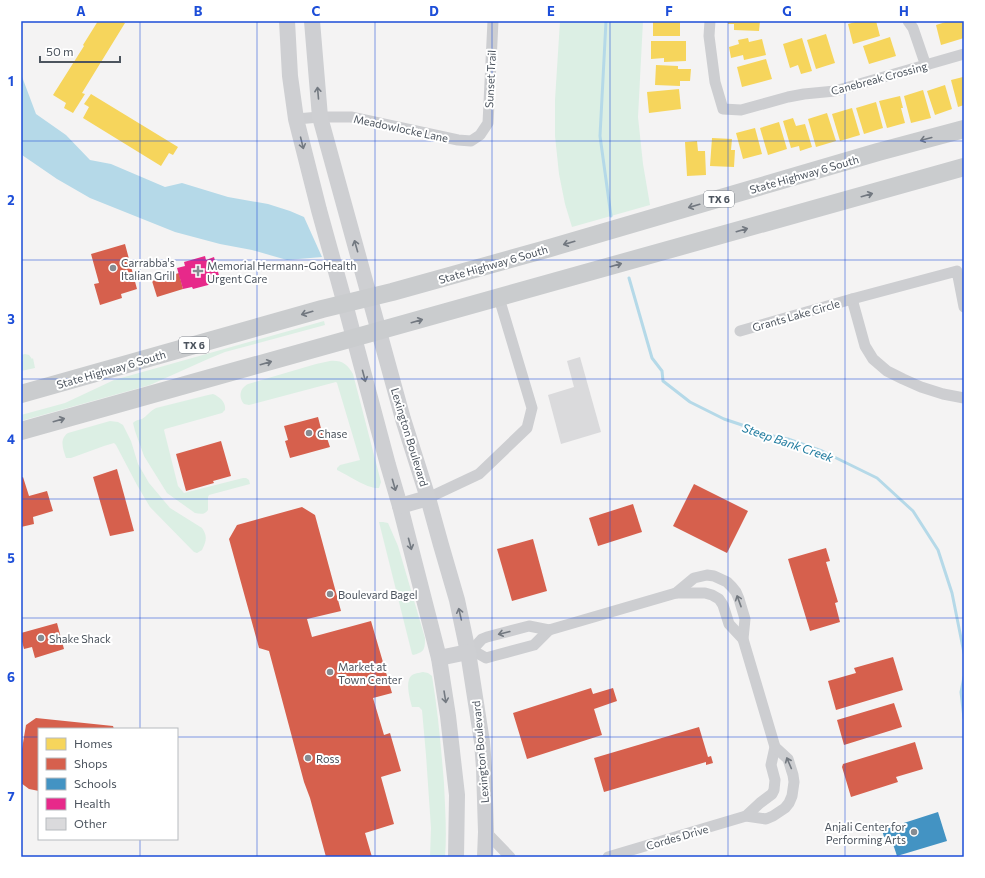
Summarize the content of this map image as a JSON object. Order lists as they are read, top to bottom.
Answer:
{
  "streets": {
    "main road": ["State Highway 6 South", "TX 6", "Lexington Boulevard"],
    "street": [
      "Canebreak Crossing",
      "Sunset Trail",
      "Meadowlocke Lane",
      "Grants Lake Circle",
      "Cordes Drive"
    ]
  },
  "crossings": [
    ["Sunset Trail", "Meadowlocke Lane"],
    ["Meadowlocke Lane", "Lexington Boulevard"],
    ["State Highway 6 South", "Lexington Boulevard"],
    ["Lexington Boulevard", "Cordes Drive"]
  ],
  "water": ["Steep Bank Creek"],
  "places": {
    "other": [
      "Carrabba's Italian Grill",
      "Chase",
      "Boulevard Bagel",
      "Shake Shack",
      "Market at Town Center",
      "Ross",
      "Anjali Center for Performing Arts"
    ],
    "health": ["Memorial Hermann-GoHealth Urgent Care"]
  },
  "legend": [
    "Homes",
    "Shops",
    "Schools",
    "Health",
    "Other"
  ],
  "scale_bar": "50 m",
  "grid": {
    "columns": [
      "A",
      "B",
      "C",
      "D",
      "E",
      "F",
      "G",
      "H"
    ],
    "rows": [
      "1",
      "2",
      "3",
      "4",
      "5",
      "6",
      "7"
    ]
  }
}
